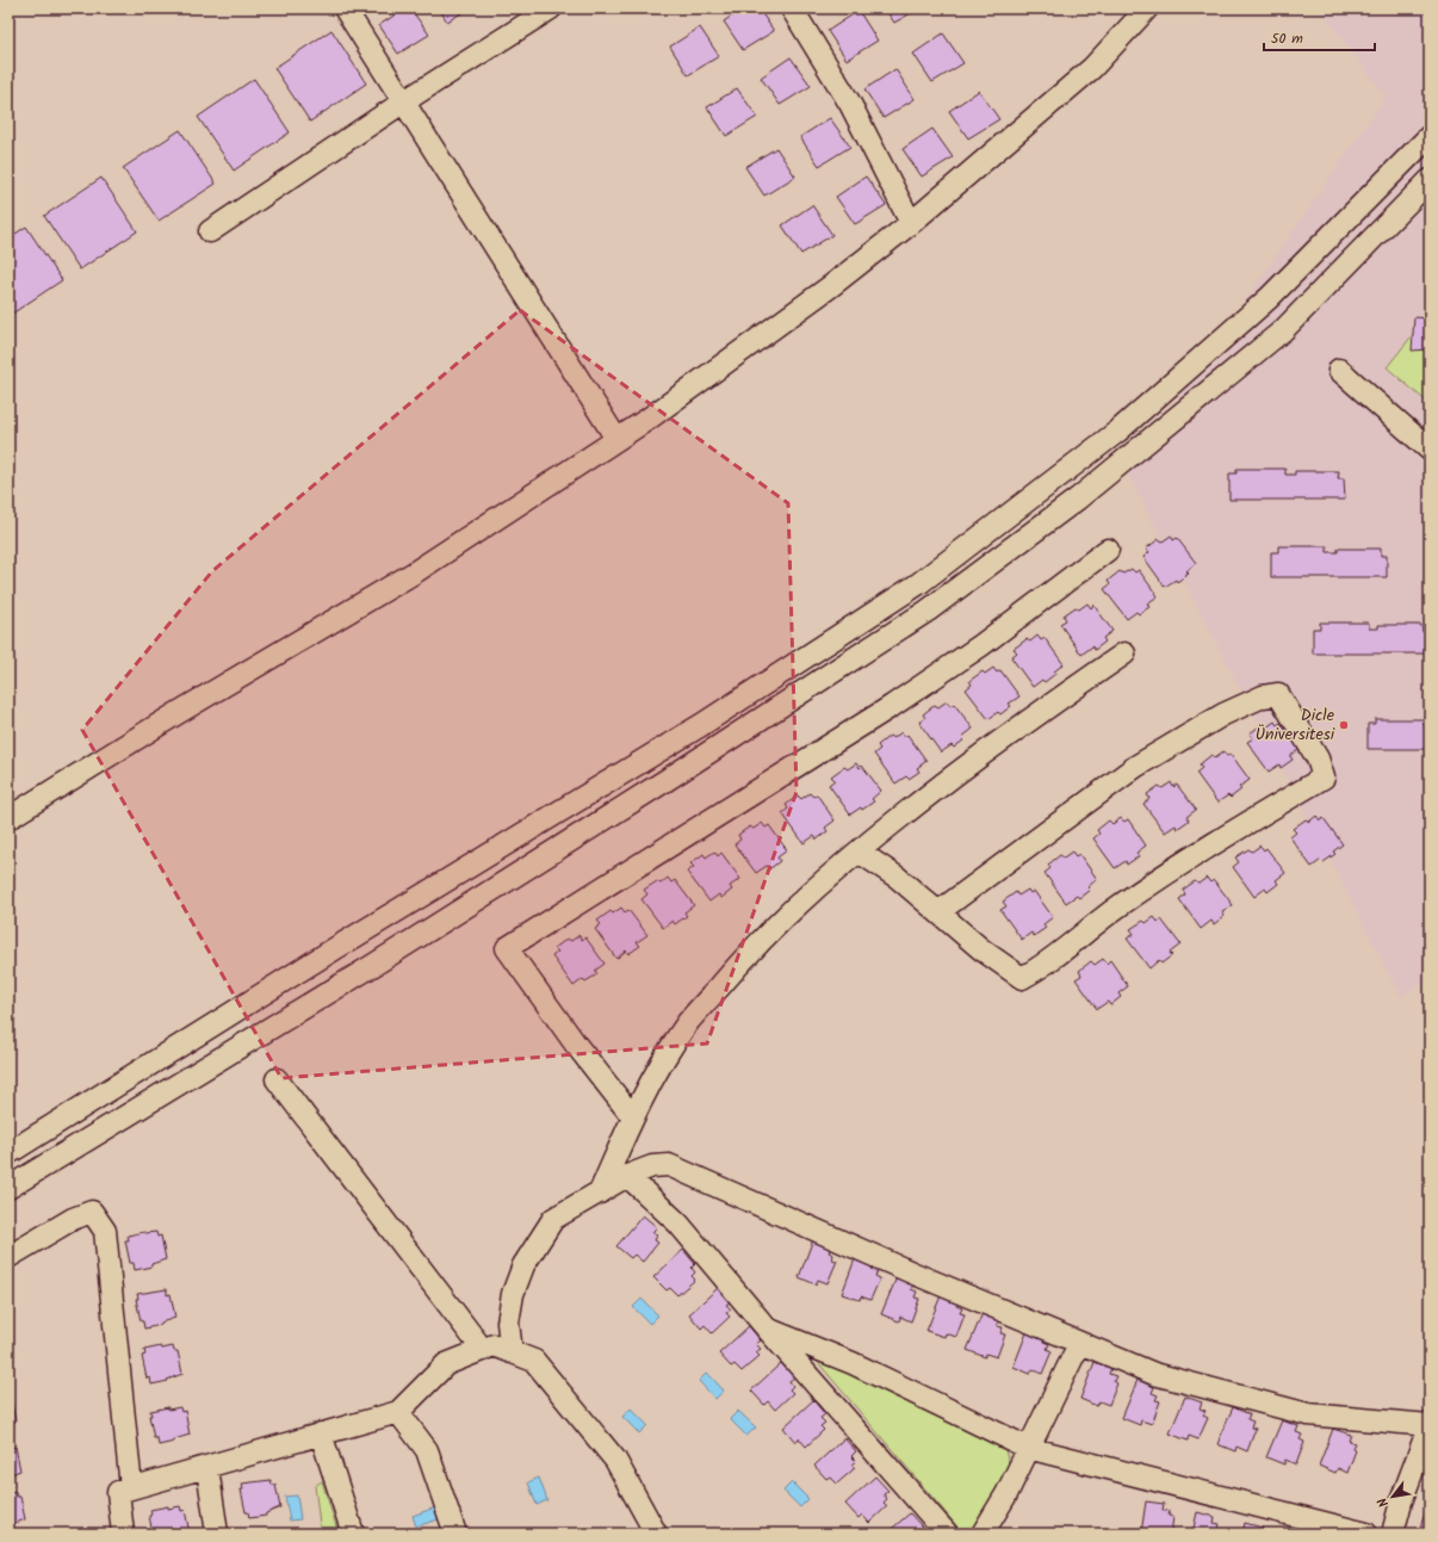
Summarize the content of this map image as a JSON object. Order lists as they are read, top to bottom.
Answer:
{
  "places": ["Dicle Üniversitesi"],
  "scale_bar": "50 m",
  "north": "bottom left"
}
